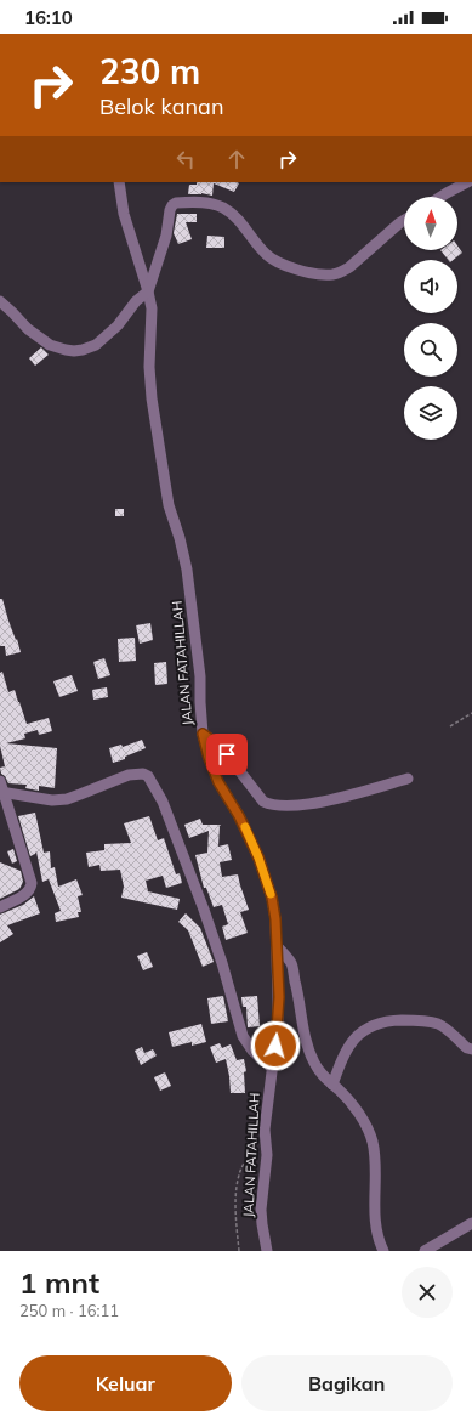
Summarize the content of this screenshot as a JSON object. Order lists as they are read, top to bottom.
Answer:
{
  "streets": {
    "street": ["JALAN FATAHILLAH"]
  },
  "north": "top",
  "page": {
    "status": "16:10",
    "turn": ["230 m", "Belok kanan"],
    "heading": ["1 mnt", "250 m · 16:11"],
    "buttons": ["Keluar", "Bagikan"]
  }
}
